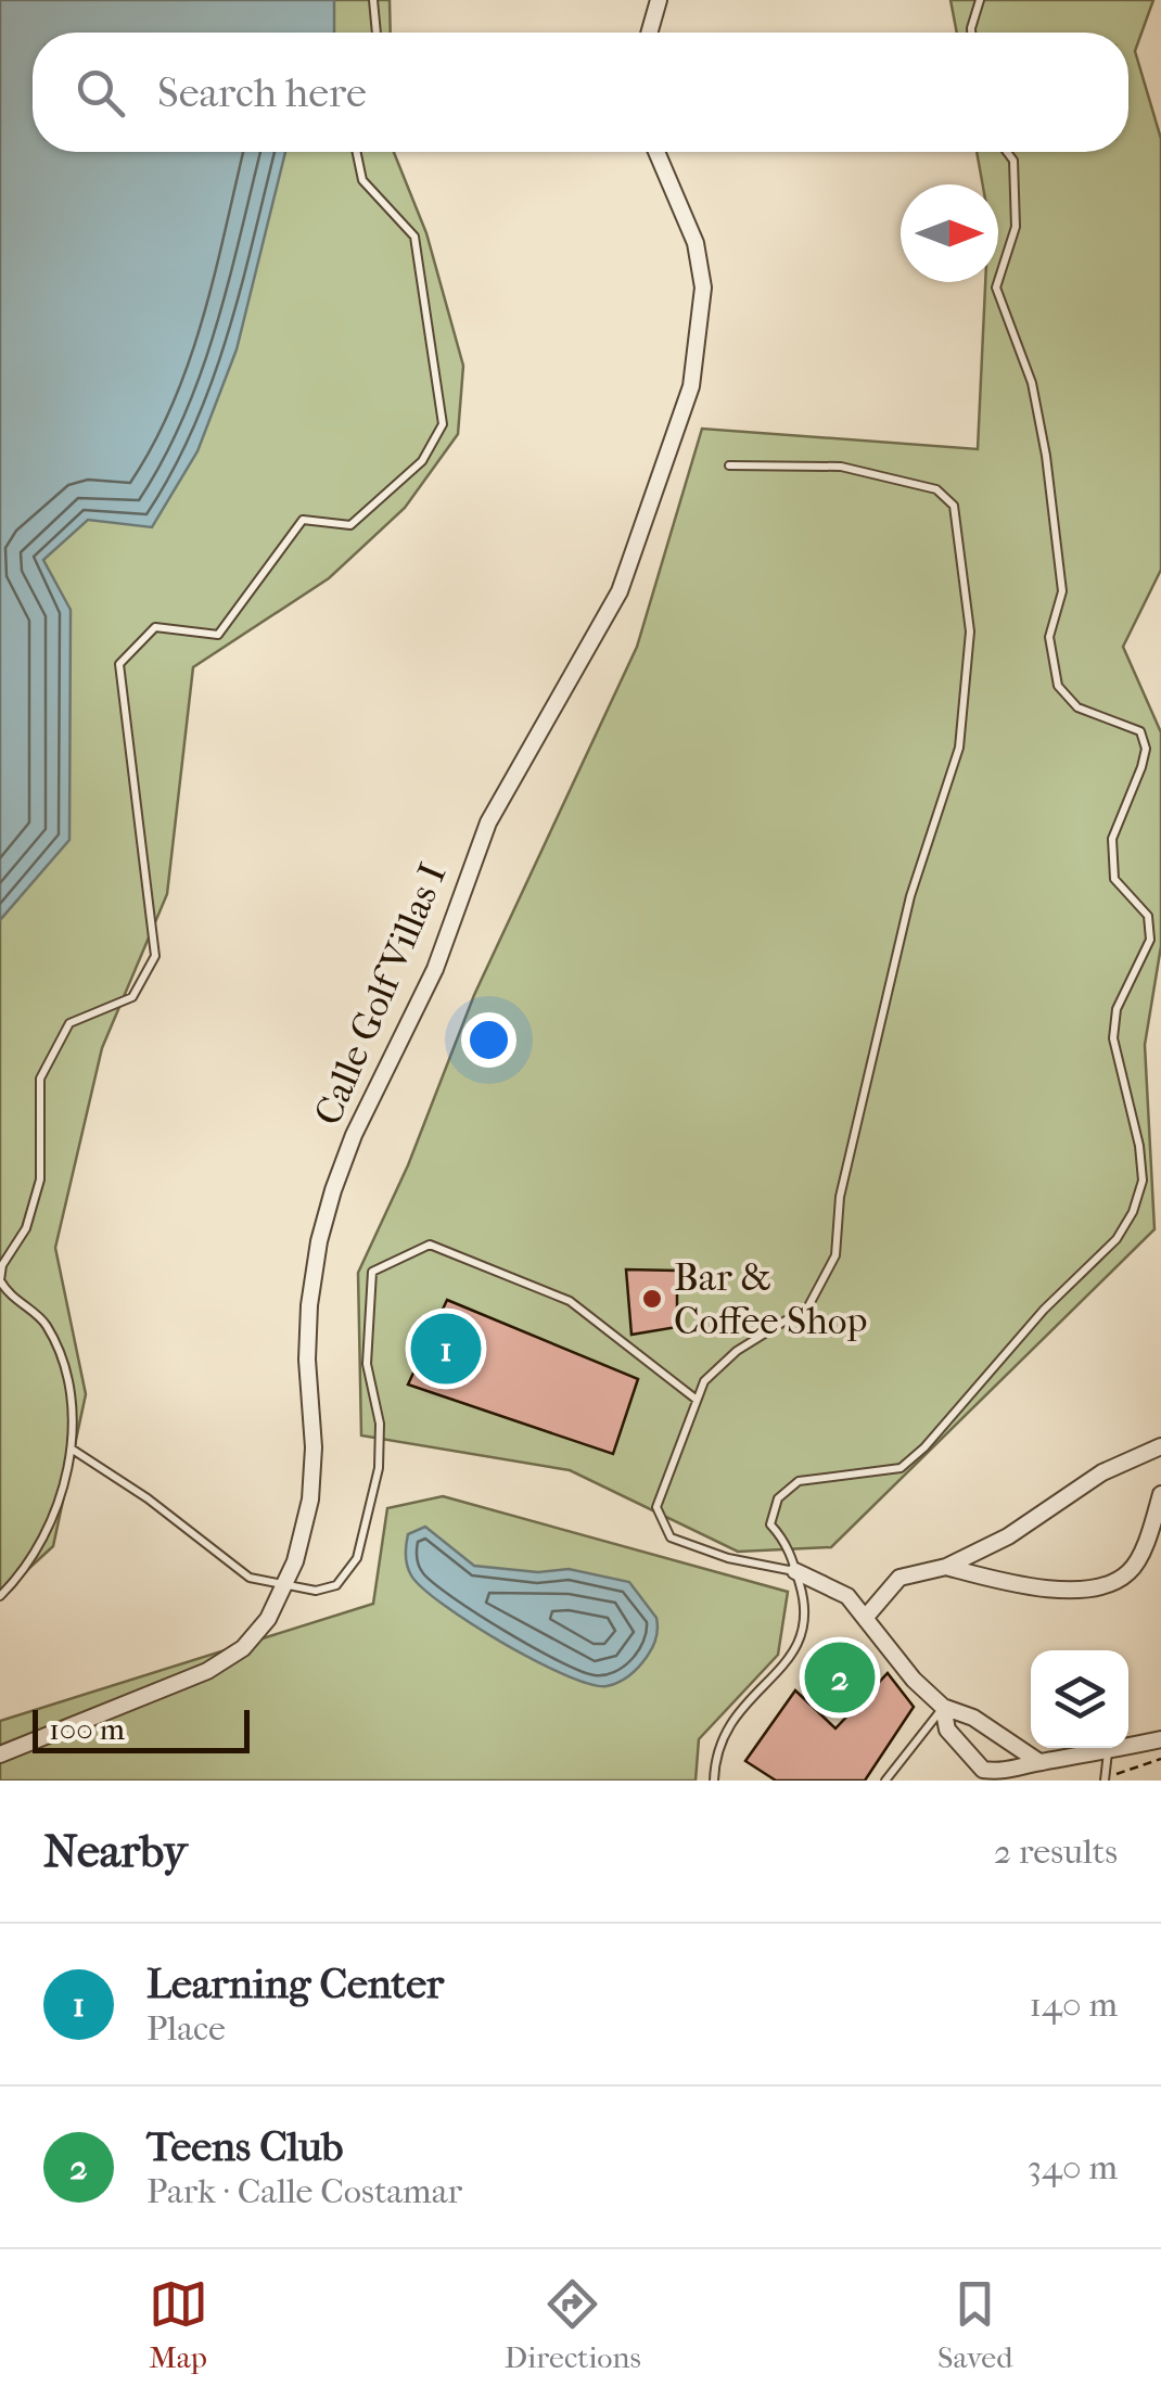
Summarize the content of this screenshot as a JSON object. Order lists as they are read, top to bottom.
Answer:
{
  "streets": {
    "street": ["Calle Golf Villas I"]
  },
  "places": ["Bar & Coffee Shop"],
  "scale_bar": "100 m",
  "north": "right",
  "page": {
    "search": "Search here",
    "pins": ["1", "2"],
    "scale": "100 m",
    "heading": ["Nearby", "2 results"],
    "list": [
      {
        "mark": "1",
        "name": "Learning Center",
        "note": "Place",
        "value": "140 m"
      },
      {
        "mark": "2",
        "name": "Teens Club",
        "note": "Park · Calle Costamar",
        "value": "340 m"
      }
    ],
    "nav": ["Map", "Directions", "Saved"]
  }
}
